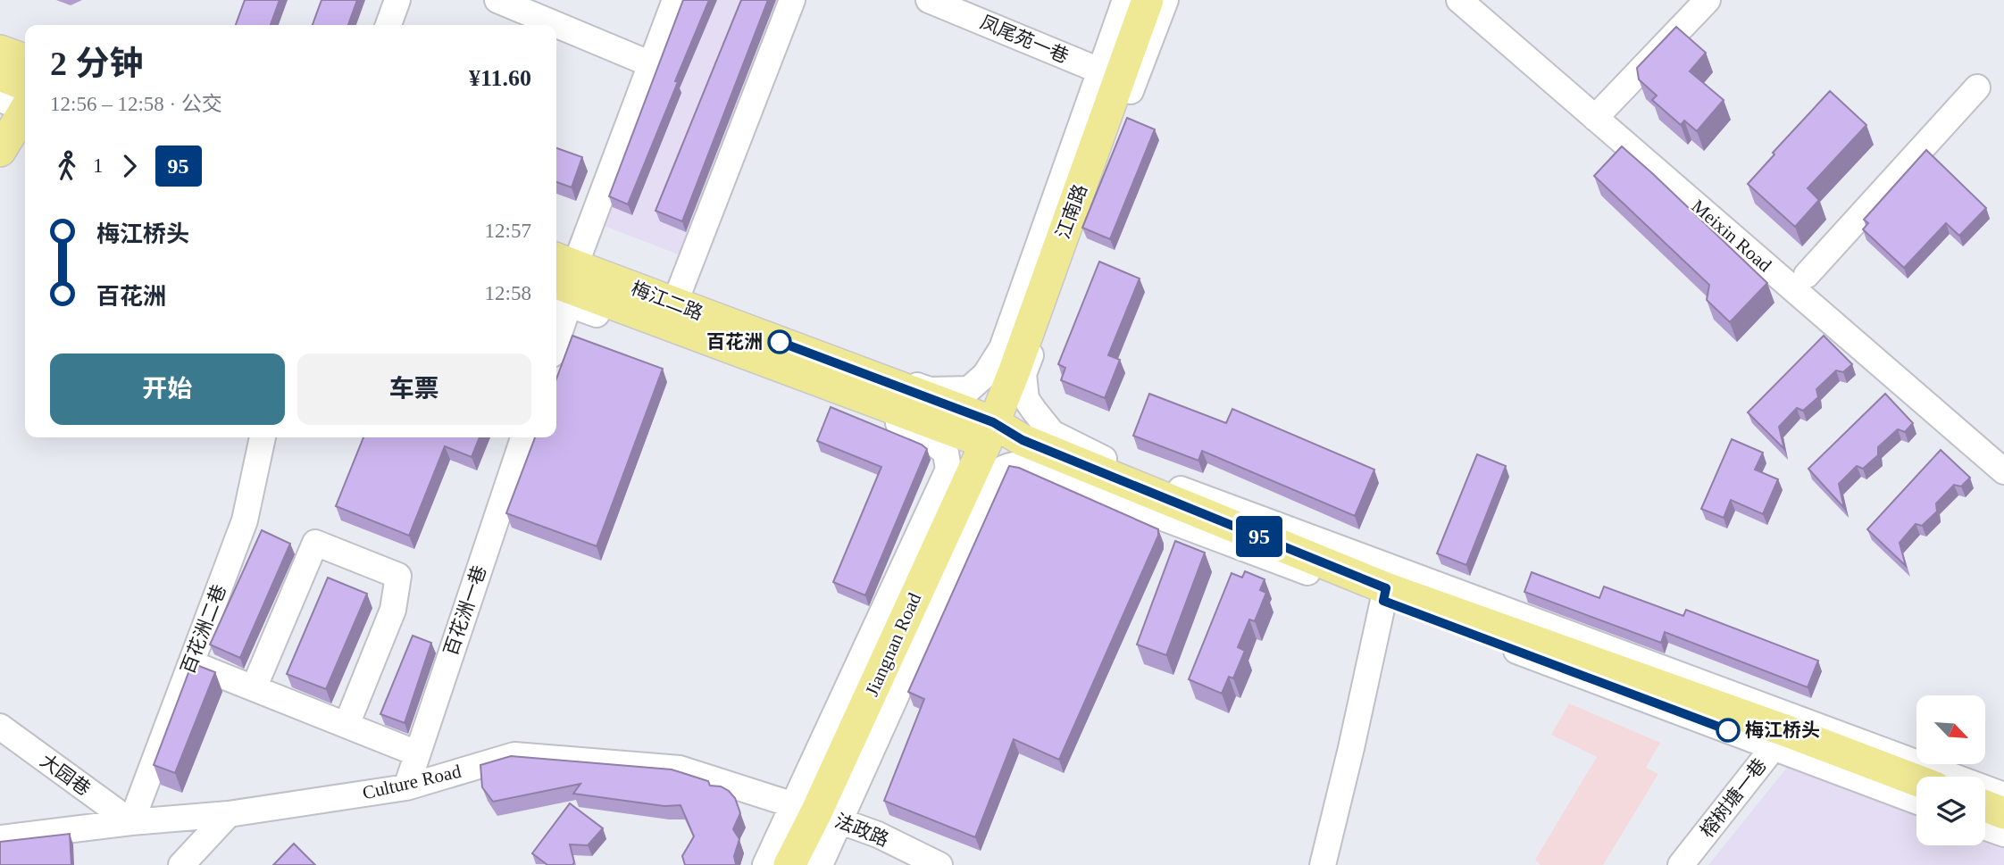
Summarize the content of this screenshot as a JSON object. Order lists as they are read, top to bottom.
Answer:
{
  "streets": {
    "main road": ["江南路", "梅江二路", "Jiangnan Road"],
    "street": [
      "凤尾苑一巷",
      "Meixin Road",
      "百花洲一巷",
      "百花洲二巷",
      "大园巷",
      "Culture Road",
      "榕树塘一巷",
      "法政路"
    ]
  },
  "crossings": [
    ["凤尾苑一巷", "江南路"],
    ["江南路", "梅江二路"],
    ["江南路", "Jiangnan Road"],
    ["梅江二路", "Jiangnan Road"],
    ["梅江二路", "榕树塘一巷"],
    ["百花洲一巷", "Culture Road"],
    ["百花洲二巷", "大园巷"],
    ["百花洲二巷", "Culture Road"],
    ["Jiangnan Road", "Culture Road"],
    ["Jiangnan Road", "法政路"],
    ["大园巷", "Culture Road"],
    ["Culture Road", "法政路"]
  ],
  "places": ["百花洲", "梅江桥头"],
  "lines": ["bus line 95"],
  "north": "bottom right",
  "page": {
    "on_map": "95",
    "heading": ["2 分钟", "12:56 – 12:58 · 公交", "¥11.60"],
    "legs": ["1", "95"],
    "list": [
      {
        "name": "梅江桥头",
        "value": "12:57"
      },
      {
        "name": "百花洲",
        "value": "12:58"
      }
    ],
    "buttons": ["开始", "车票"]
  }
}
